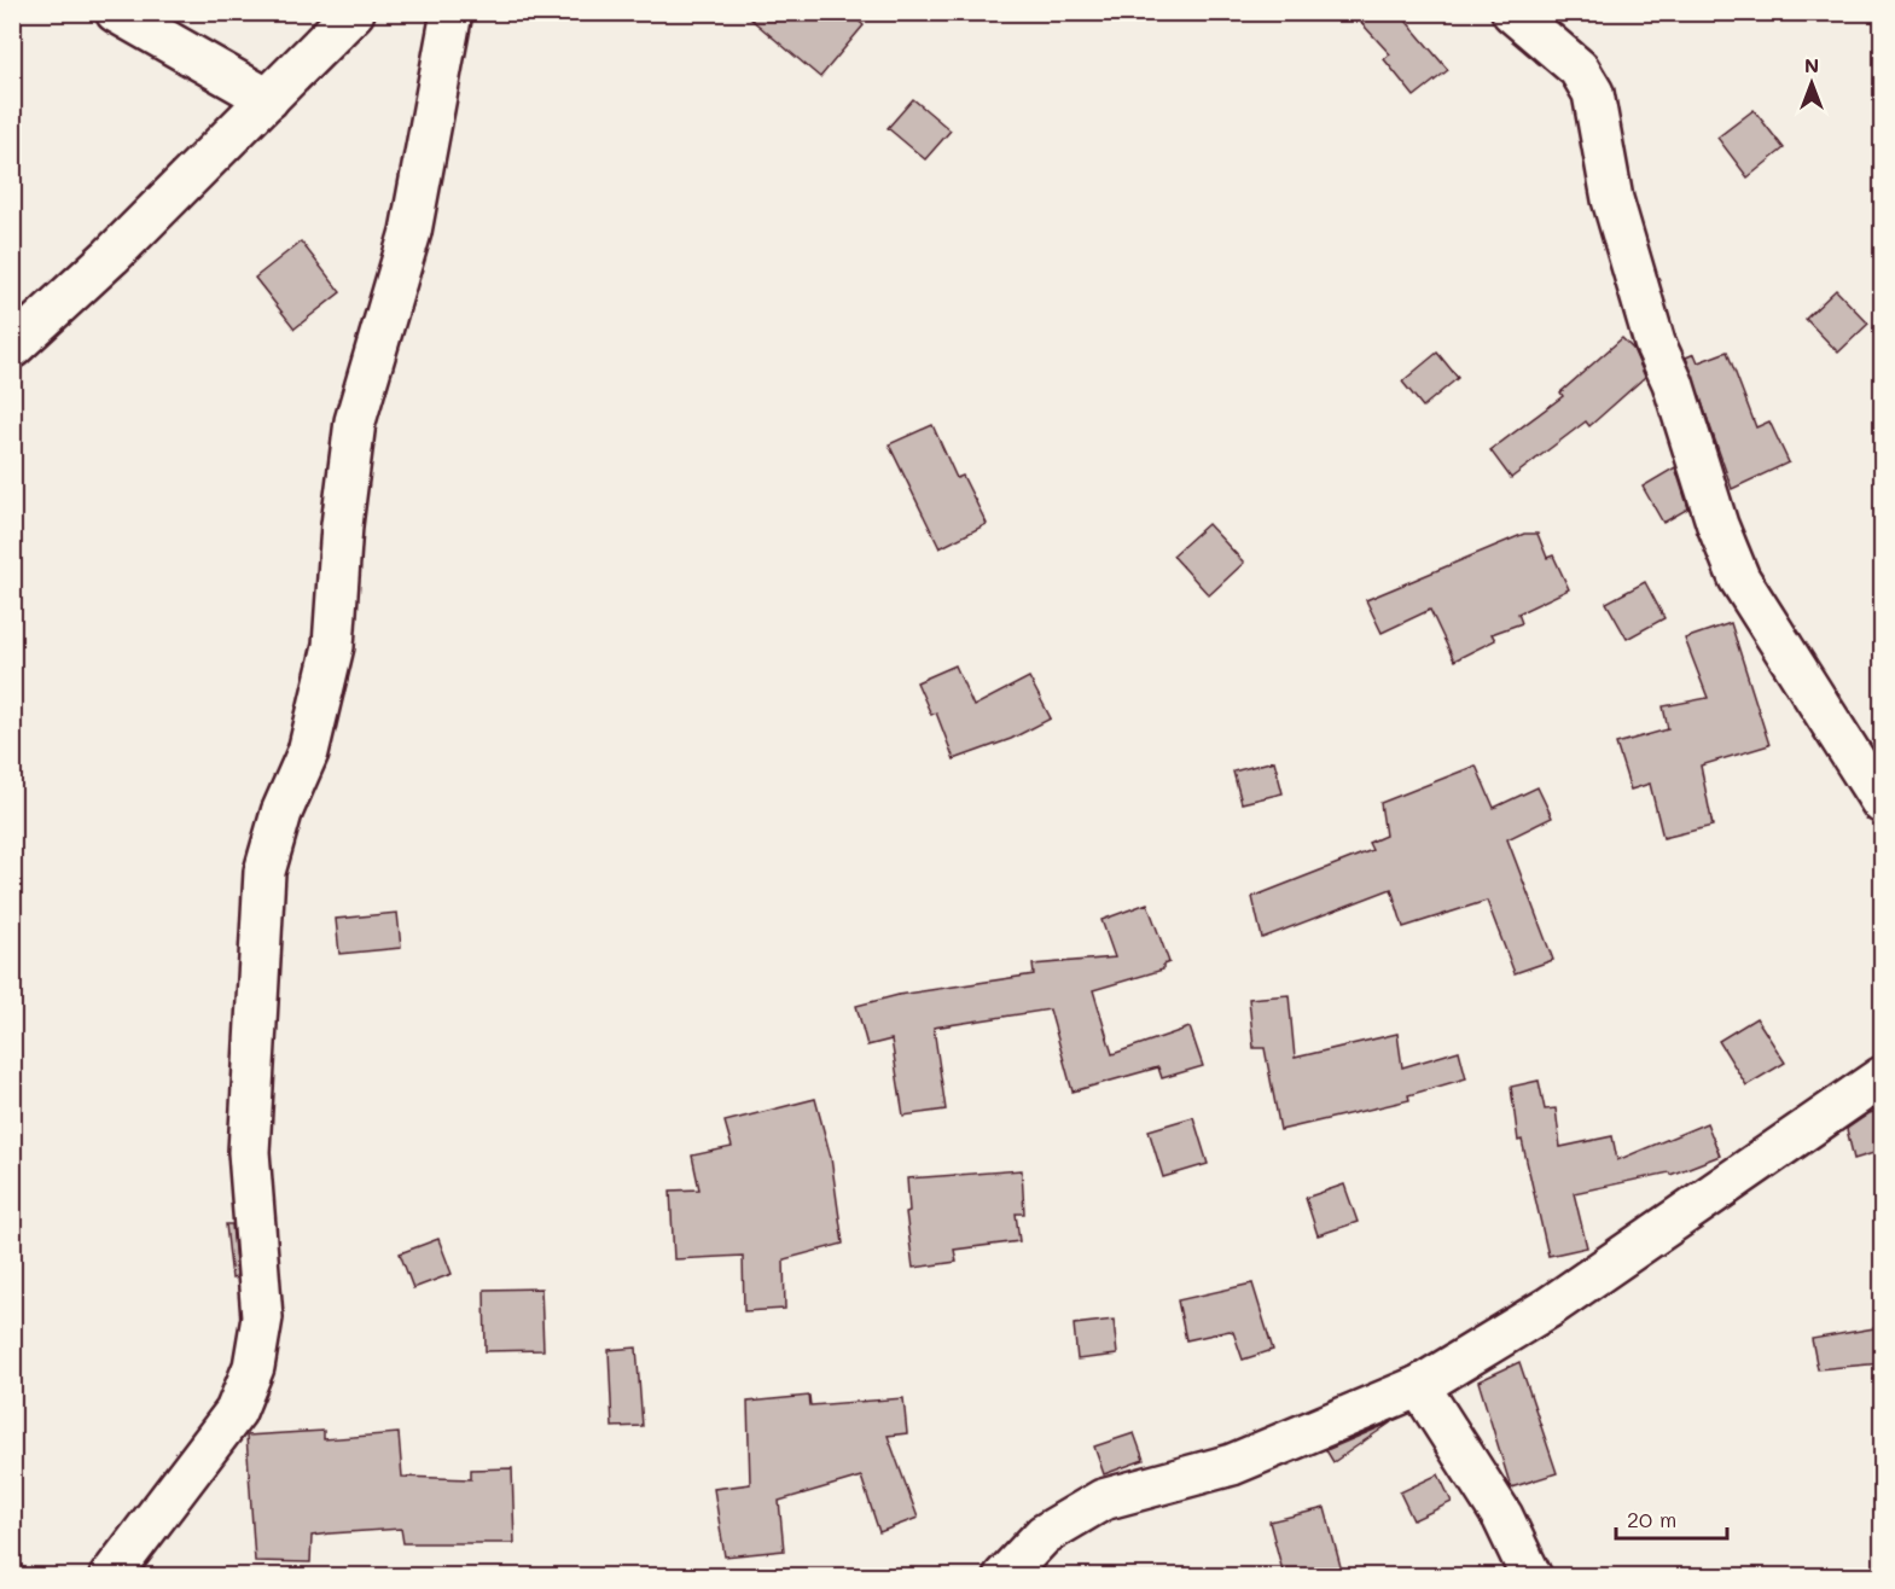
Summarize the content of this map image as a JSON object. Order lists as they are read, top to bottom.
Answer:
{
  "scale_bar": "20 m",
  "north": "top"
}
